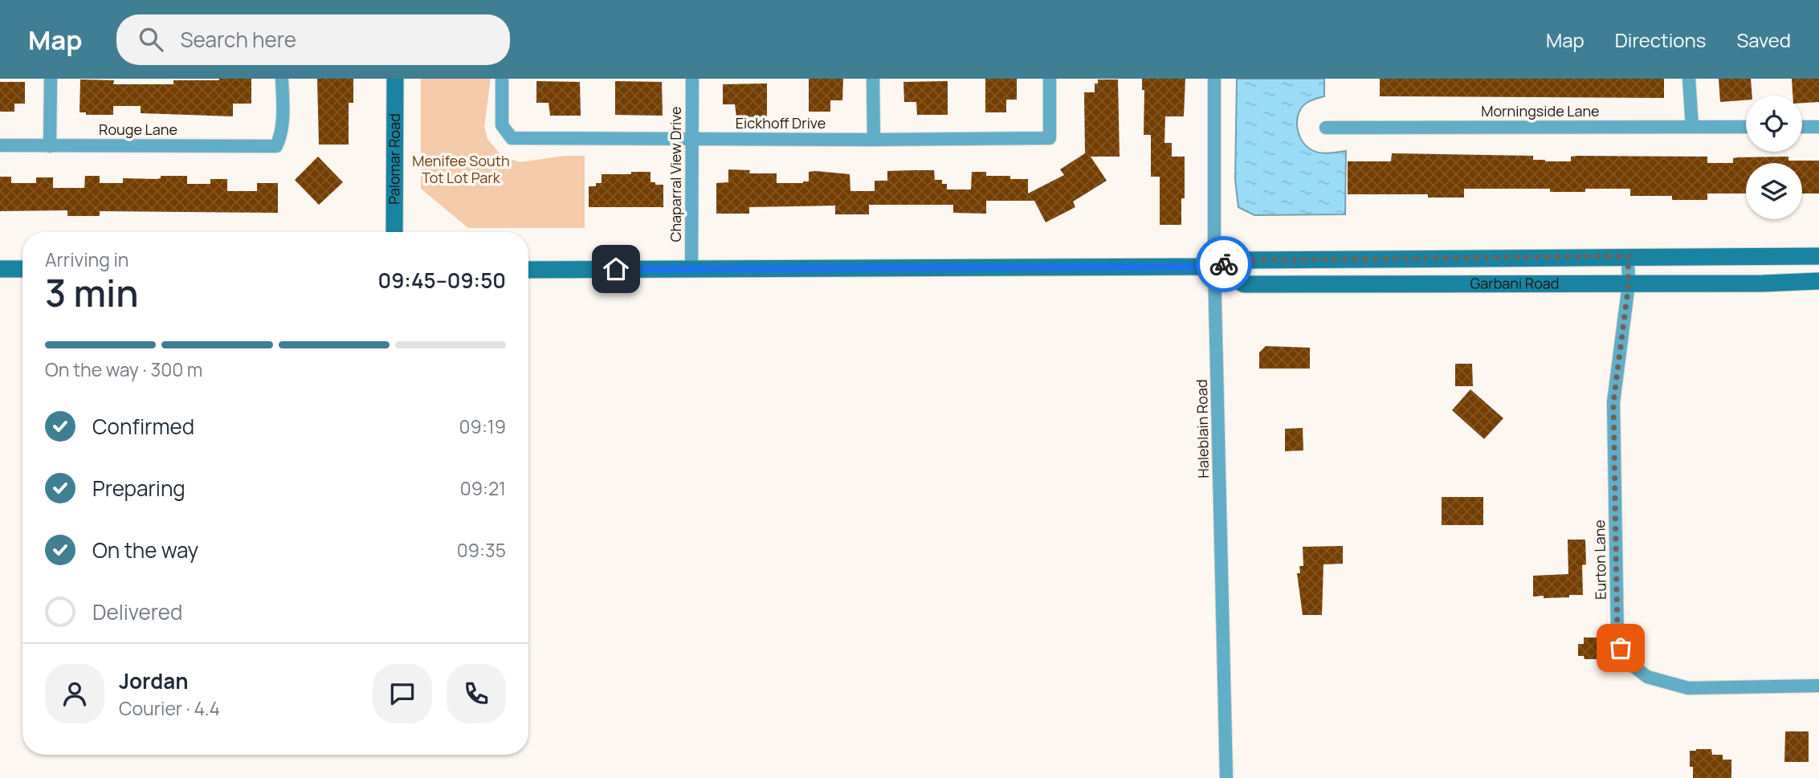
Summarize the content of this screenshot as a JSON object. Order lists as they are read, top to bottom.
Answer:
{
  "streets": {
    "main road": ["Palomar Road", "Garbani Road"],
    "street": [
      "Morningside Lane",
      "Eickhoff Drive",
      "Rouge Lane",
      "Chaparral View Drive",
      "Haleblain Road",
      "Eurton Lane"
    ]
  },
  "crossings": [
    ["Eickhoff Drive", "Chaparral View Drive"],
    ["Chaparral View Drive", "Garbani Road"],
    ["Garbani Road", "Haleblain Road"],
    ["Garbani Road", "Eurton Lane"]
  ],
  "parks": ["Menifee South Tot Lot Park"],
  "page": {
    "header": "Map",
    "search": "Search here",
    "nav": ["Map", "Directions", "Saved"],
    "heading": ["3 min", "Arriving in", "09:45–09:50"],
    "panel": ["Jordan", "Courier · 4.4"],
    "bar": "On the way · 300 m",
    "list": [
      ["Confirmed", "09:19"],
      ["Preparing", "09:21"],
      ["On the way", "09:35"],
      "Delivered"
    ]
  }
}
